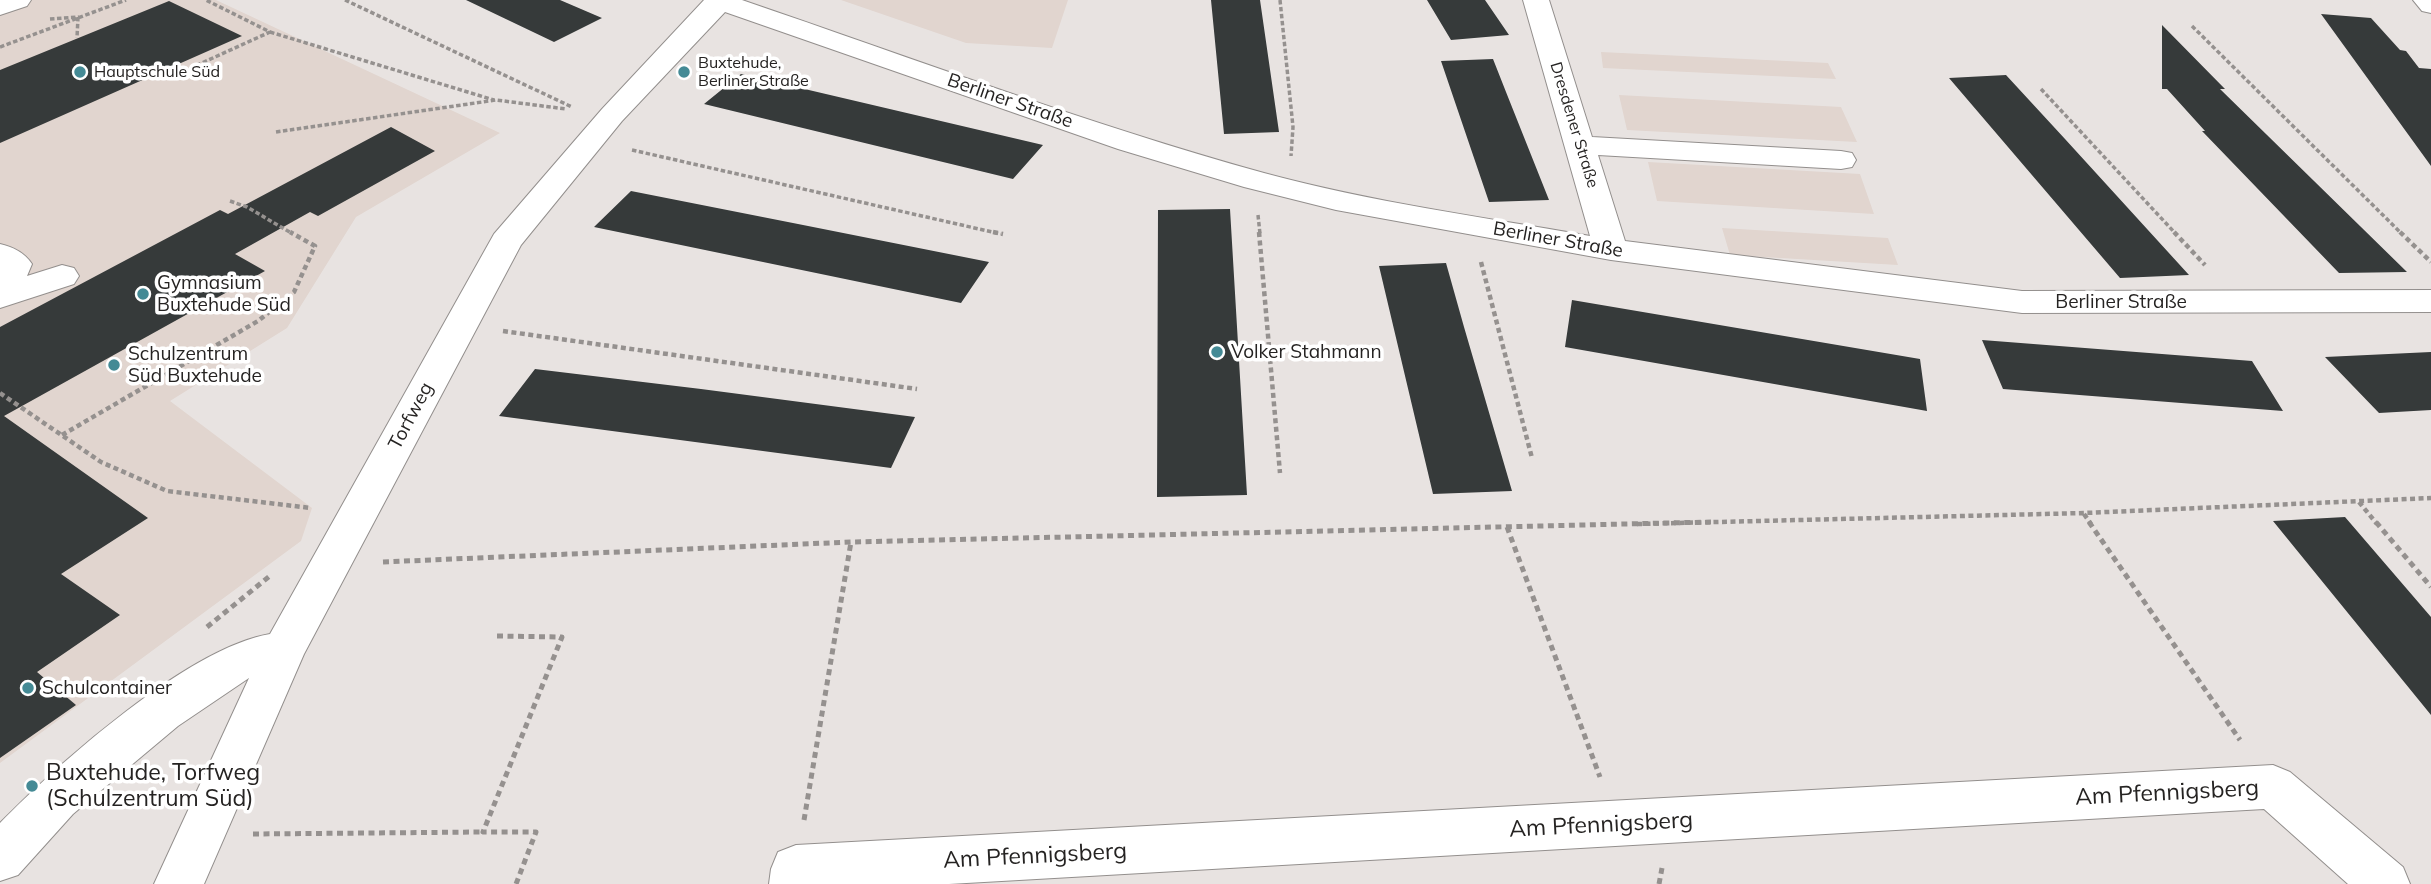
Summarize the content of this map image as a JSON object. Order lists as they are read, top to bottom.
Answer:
{
  "streets": {
    "street": [
      "Berliner Straße",
      "Dresdener Straße",
      "Torfweg",
      "Am Pfennigsberg"
    ]
  },
  "crossings": [
    ["Berliner Straße", "Dresdener Straße"],
    ["Berliner Straße", "Torfweg"]
  ],
  "places": [
    "Hauptschule Süd",
    "Buxtehude, Berliner Straße",
    "Gymnasium Buxtehude Süd",
    "Volker Stahmann",
    "Schulzentrum Süd Buxtehude",
    "Schulcontainer",
    "Buxtehude, Torfweg (Schulzentrum Süd)"
  ]
}
